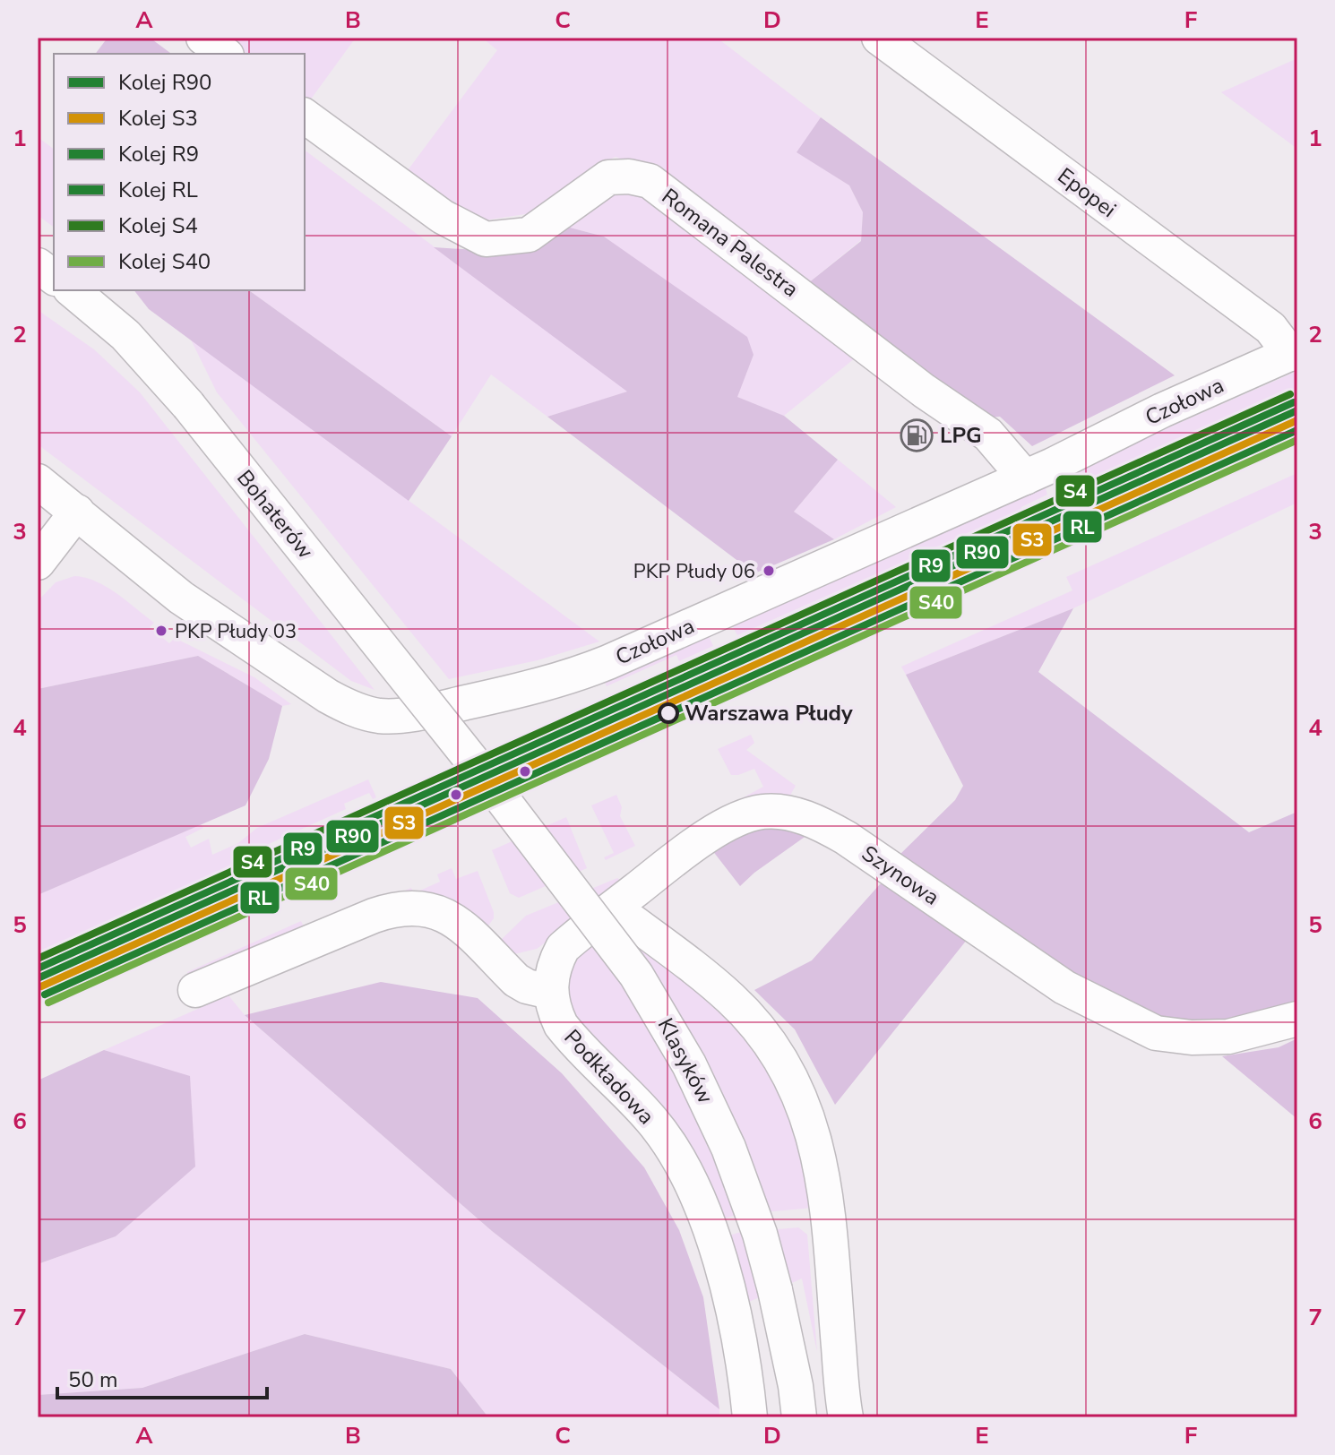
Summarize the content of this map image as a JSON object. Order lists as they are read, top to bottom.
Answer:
{
  "streets": {
    "street": [
      "Epopei",
      "Romana Palestra",
      "Czołowa",
      "Bohaterów",
      "Szynowa",
      "Klasyków",
      "Podkładowa"
    ]
  },
  "crossings": [
    ["Epopei", "Czołowa"],
    ["Romana Palestra", "Czołowa"],
    ["Bohaterów", "Klasyków"],
    ["Szynowa", "Podkładowa"]
  ],
  "places": {
    "fuel station": ["LPG"],
    "other": ["PKP Płudy 06", "PKP Płudy 03", "Warszawa Płudy"]
  },
  "lines": [
    "rail line S4",
    "rail line R9",
    "rail line R90",
    "rail line S3",
    "rail line RL",
    "rail line S40"
  ],
  "legend": [
    "Kolej R90",
    "Kolej S3",
    "Kolej R9",
    "Kolej RL",
    "Kolej S4",
    "Kolej S40"
  ],
  "scale_bar": "50 m",
  "grid": {
    "columns": [
      "A",
      "B",
      "C",
      "D",
      "E",
      "F"
    ],
    "rows": [
      "1",
      "2",
      "3",
      "4",
      "5",
      "6",
      "7"
    ]
  }
}
